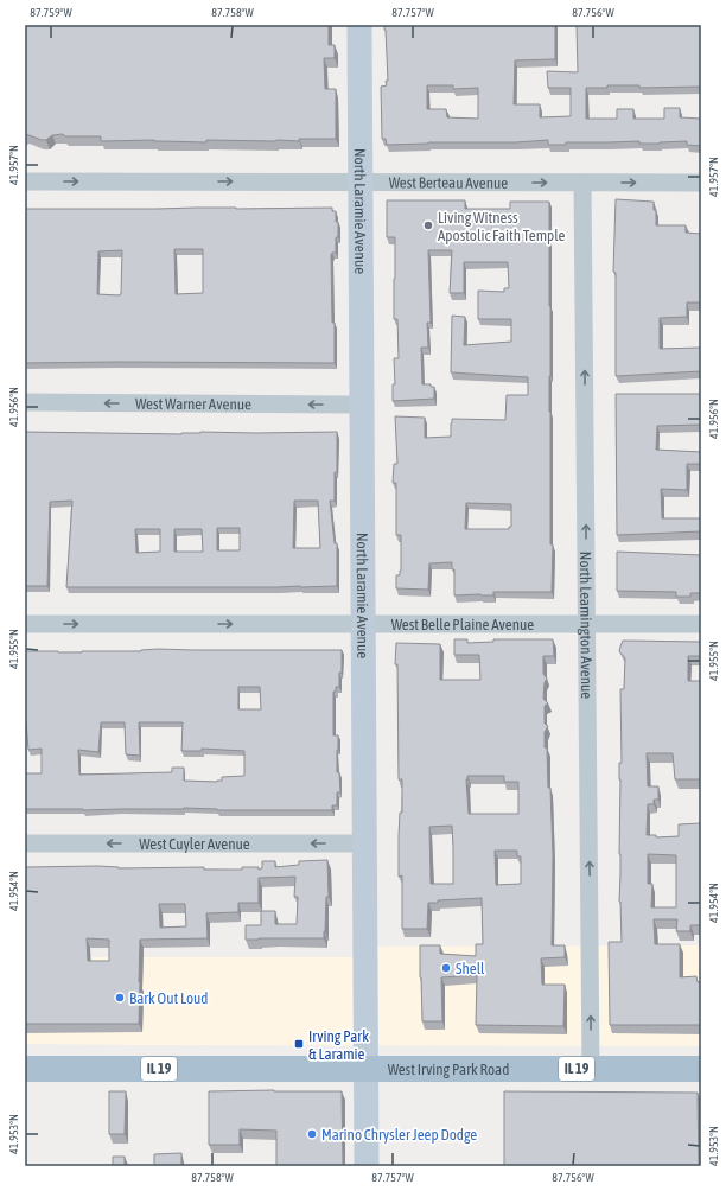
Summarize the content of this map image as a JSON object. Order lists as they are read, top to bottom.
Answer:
{
  "streets": {
    "main road": ["IL 19", "West Irving Park Road"],
    "street": [
      "West Berteau Avenue",
      "North Laramie Avenue",
      "West Warner Avenue",
      "West Belle Plaine Avenue",
      "North Leamington Avenue",
      "West Cuyler Avenue"
    ]
  },
  "crossings": [
    ["West Berteau Avenue", "North Laramie Avenue"],
    ["West Berteau Avenue", "North Leamington Avenue"],
    ["North Laramie Avenue", "West Warner Avenue"],
    ["North Laramie Avenue", "West Belle Plaine Avenue"],
    ["North Laramie Avenue", "West Cuyler Avenue"],
    ["North Laramie Avenue", "West Irving Park Road"],
    ["West Belle Plaine Avenue", "North Leamington Avenue"],
    ["North Leamington Avenue", "West Irving Park Road"]
  ],
  "one_way": [
    "West Berteau Avenue",
    "West Warner Avenue",
    "West Belle Plaine Avenue",
    "North Leamington Avenue",
    "West Cuyler Avenue"
  ],
  "places": {
    "other": [
      "Living Witness Apostolic Faith Temple",
      "Shell",
      "Bark Out Loud",
      "Marino Chrysler Jeep Dodge"
    ],
    "transit": ["Irving Park & Laramie"]
  },
  "coordinates": [
    "87.759°W",
    "87.758°W",
    "87.757°W",
    "87.756°W",
    "41.957°N",
    "41.956°N",
    "41.955°N",
    "41.954°N",
    "41.953°N"
  ]
}
